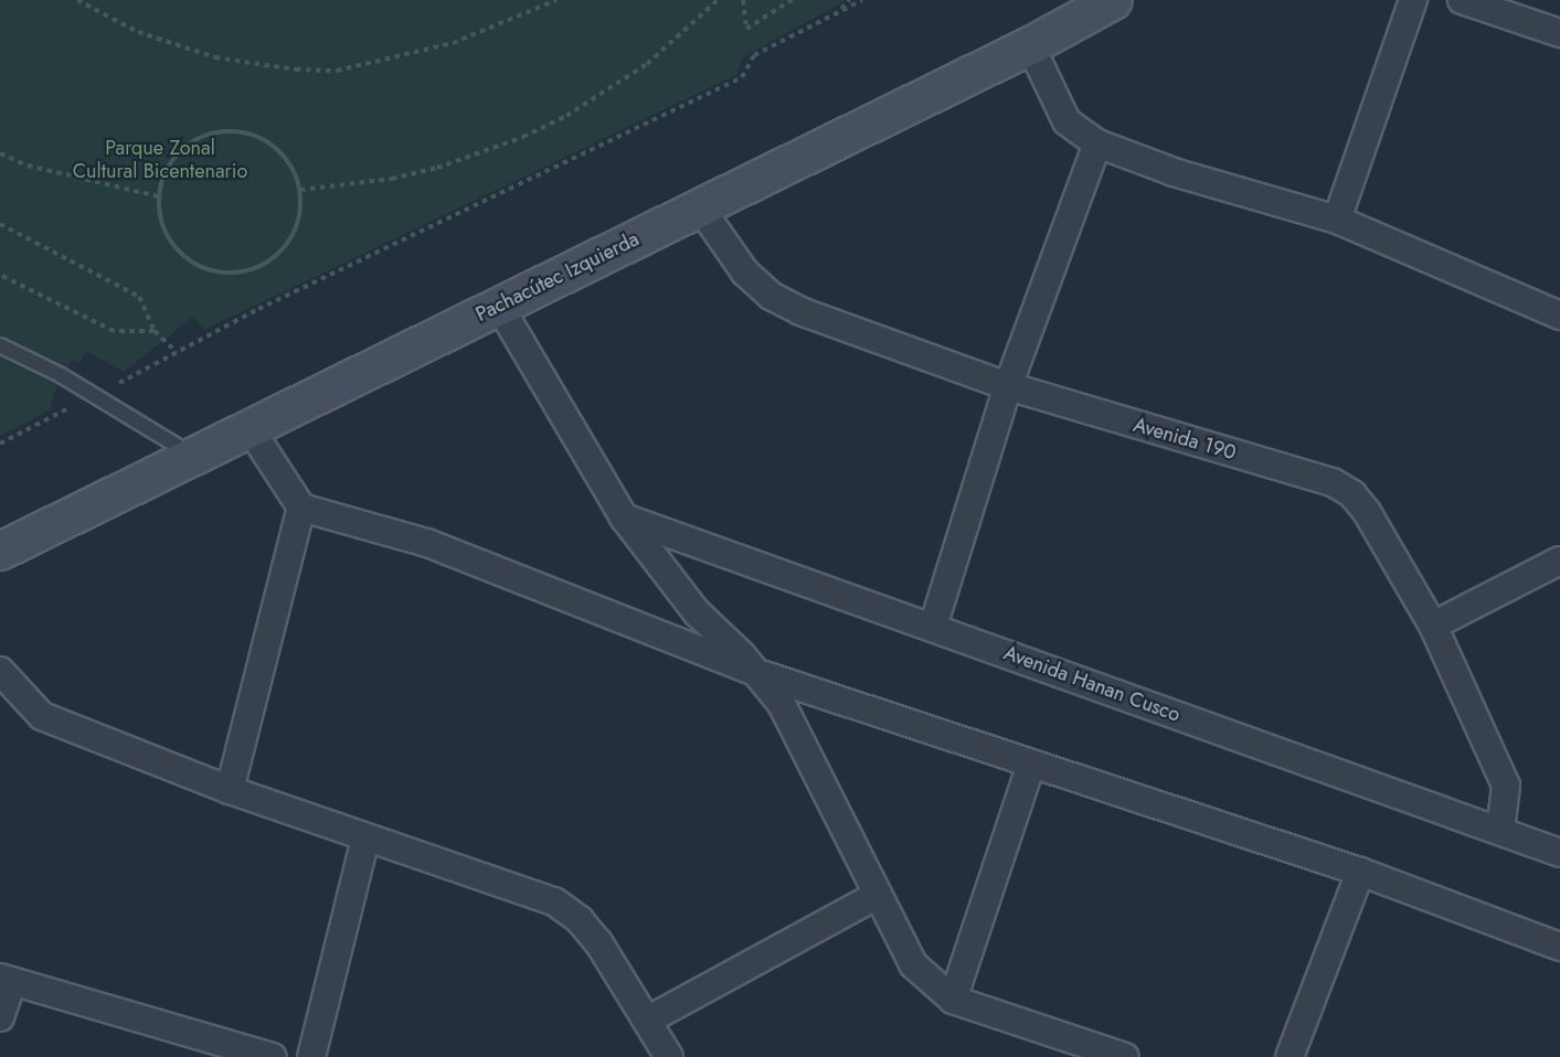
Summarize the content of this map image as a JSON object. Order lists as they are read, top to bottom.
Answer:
{
  "streets": {
    "street": ["Pachacútec Izquierda", "Avenida 190", "Avenida Hanan Cusco"]
  },
  "crossings": [
    ["Pachacútec Izquierda", "Avenida 190"],
    ["Avenida 190", "Avenida Hanan Cusco"]
  ],
  "parks": ["Parque Zonal Cultural Bicentenario"]
}
